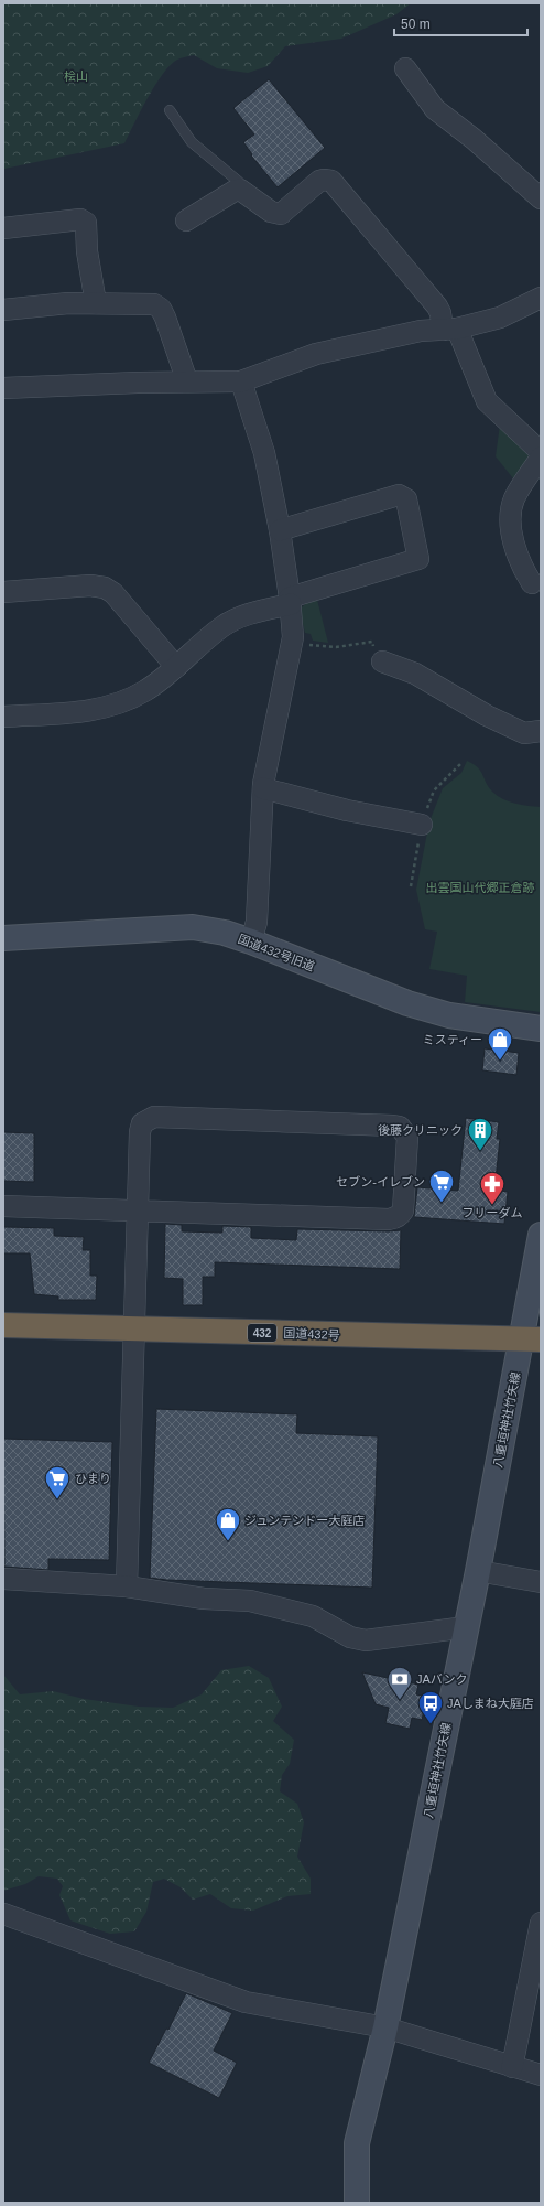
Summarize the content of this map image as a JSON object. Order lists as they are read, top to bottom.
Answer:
{
  "streets": {
    "highway": ["432", "国道432号"],
    "main road": ["国道432号旧道", "八重垣神社竹矢線"]
  },
  "crossings": [
    ["国道432号", "八重垣神社竹矢線"]
  ],
  "parks": ["桧山", "出雲国山代郷正倉跡"],
  "places": {
    "shop": ["ミスティー", "ジュンテンドー大庭店"],
    "building": ["後藤クリニック"],
    "supermarket": ["セブン-イレブン", "ひまり"],
    "pharmacy": ["フリーダム"],
    "bank": ["JAバンク"],
    "bus stop": ["JAしまね大庭店"]
  },
  "scale_bar": "50 m"
}
